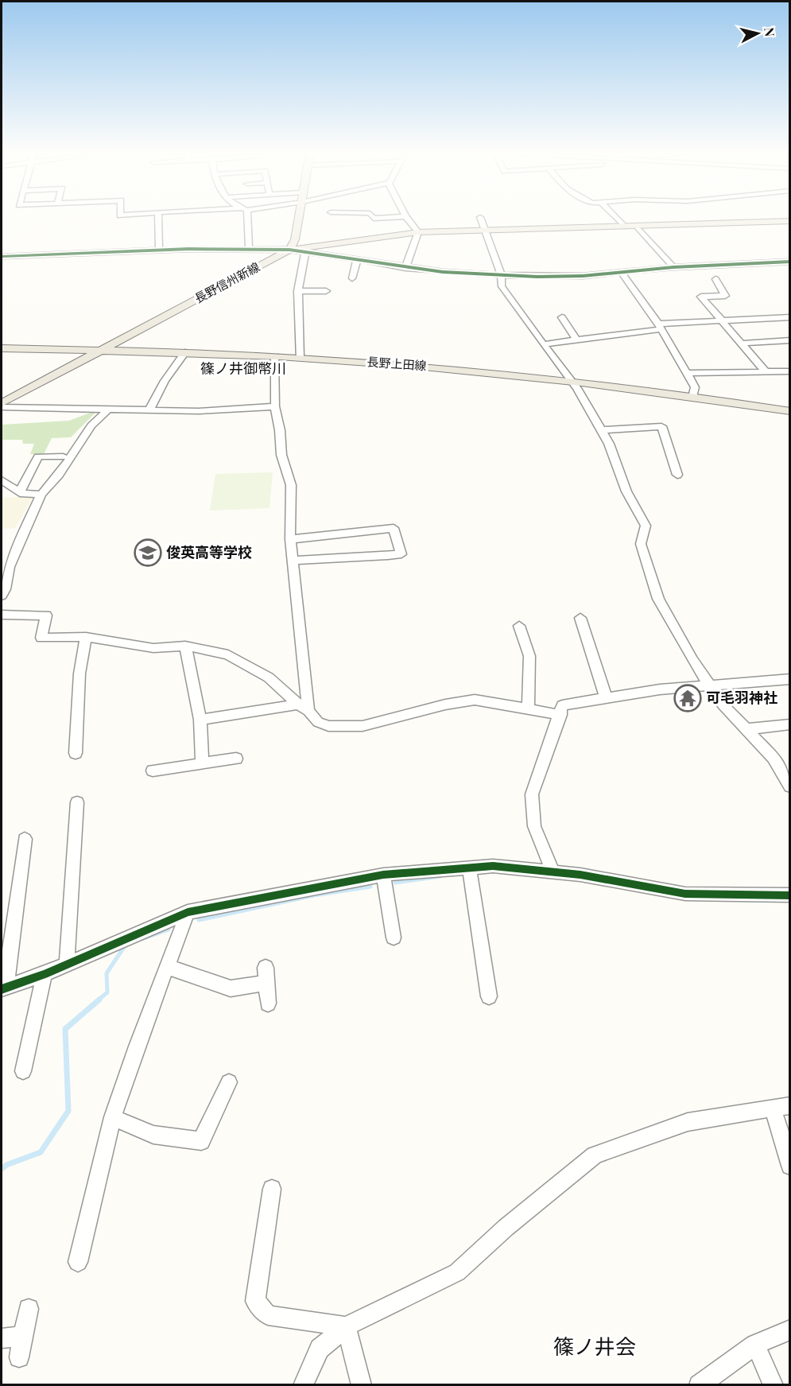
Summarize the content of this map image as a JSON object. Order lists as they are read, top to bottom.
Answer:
{
  "streets": {
    "main road": ["長野信州新線", "長野上田線"]
  },
  "crossings": [
    ["長野信州新線", "長野上田線"]
  ],
  "districts": ["篠ノ井御幣川", "篠ノ井会"],
  "places": {
    "school or university": ["俊英高等学校"],
    "temple": ["可毛羽神社"]
  },
  "north": "right"
}
